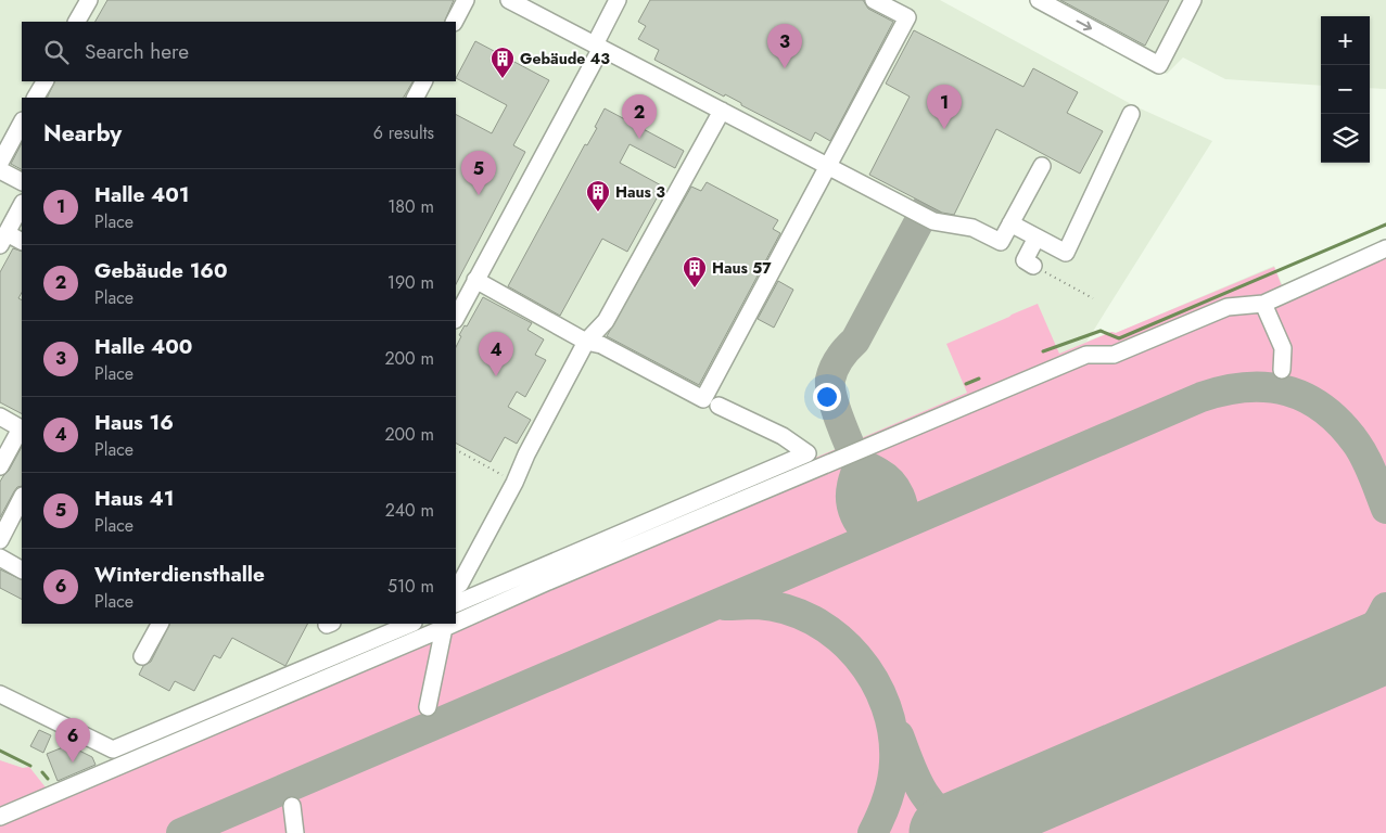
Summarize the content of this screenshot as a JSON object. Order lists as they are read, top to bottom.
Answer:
{
  "places": {
    "building": ["Gebäude 43", "Haus 3", "Haus 57"]
  },
  "page": {
    "map_buttons": ["+", "−"],
    "search": "Search here",
    "pins": [
      "3",
      "1",
      "2",
      "5",
      "4",
      "6"
    ],
    "heading": ["Nearby", "6 results"],
    "list": [
      {
        "mark": "1",
        "name": "Halle 401",
        "note": "Place",
        "value": "180 m"
      },
      {
        "mark": "2",
        "name": "Gebäude 160",
        "note": "Place",
        "value": "190 m"
      },
      {
        "mark": "3",
        "name": "Halle 400",
        "note": "Place",
        "value": "200 m"
      },
      {
        "mark": "4",
        "name": "Haus 16",
        "note": "Place",
        "value": "200 m"
      },
      {
        "mark": "5",
        "name": "Haus 41",
        "note": "Place",
        "value": "240 m"
      },
      {
        "mark": "6",
        "name": "Winterdiensthalle",
        "note": "Place",
        "value": "510 m"
      }
    ]
  }
}
